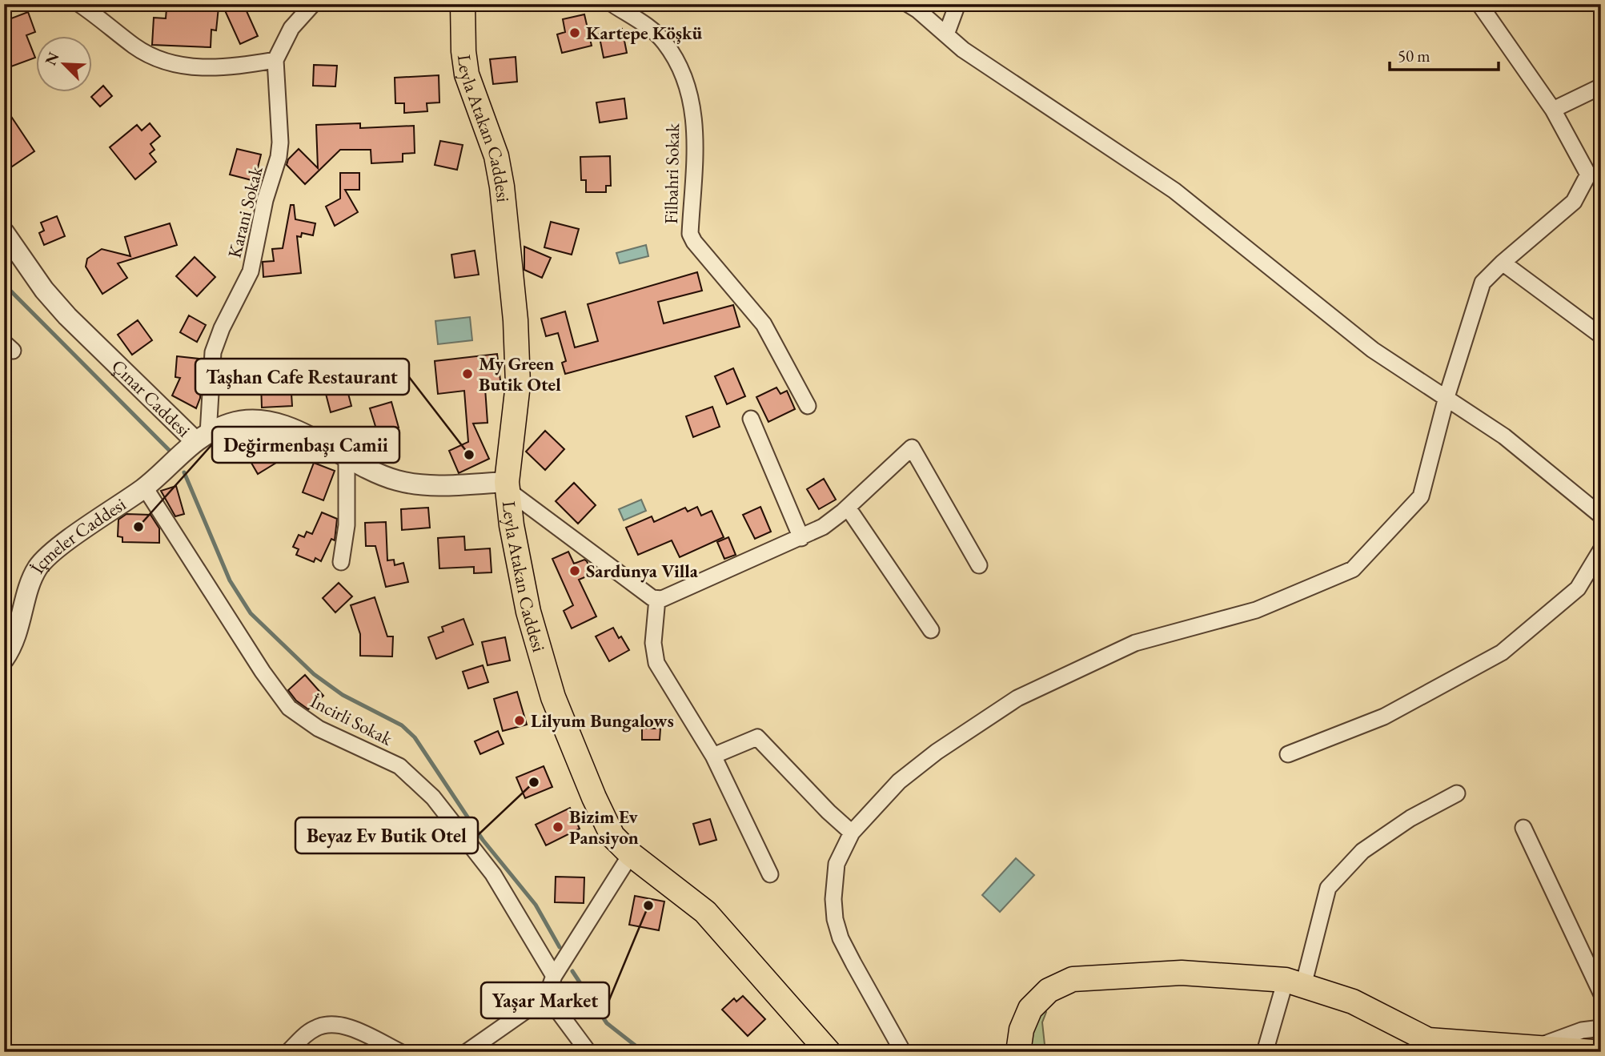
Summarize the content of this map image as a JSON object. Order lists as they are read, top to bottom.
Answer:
{
  "streets": {
    "main road": ["Leyla Atakan Caddesi"],
    "street": [
      "Filbahri Sokak",
      "Karani Sokak",
      "Çınar Caddesi",
      "İçmeler Caddesi",
      "İncirli Sokak"
    ]
  },
  "crossings": [
    ["Leyla Atakan Caddesi", "Çınar Caddesi"],
    ["Karani Sokak", "Çınar Caddesi"],
    ["Karani Sokak", "İçmeler Caddesi"],
    ["Çınar Caddesi", "İçmeler Caddesi"],
    ["İçmeler Caddesi", "İncirli Sokak"]
  ],
  "places": [
    "Kartepe Köşkü",
    "My Green Butik Otel",
    "Taşhan Cafe Restaurant",
    "Değirmenbaşı Camii",
    "Sardunya Villa",
    "Lilyum Bungalows",
    "Beyaz Ev Butik Otel",
    "Bizim Ev Pansiyon",
    "Yaşar Market"
  ],
  "scale_bar": "50 m",
  "north": "top left"
}
